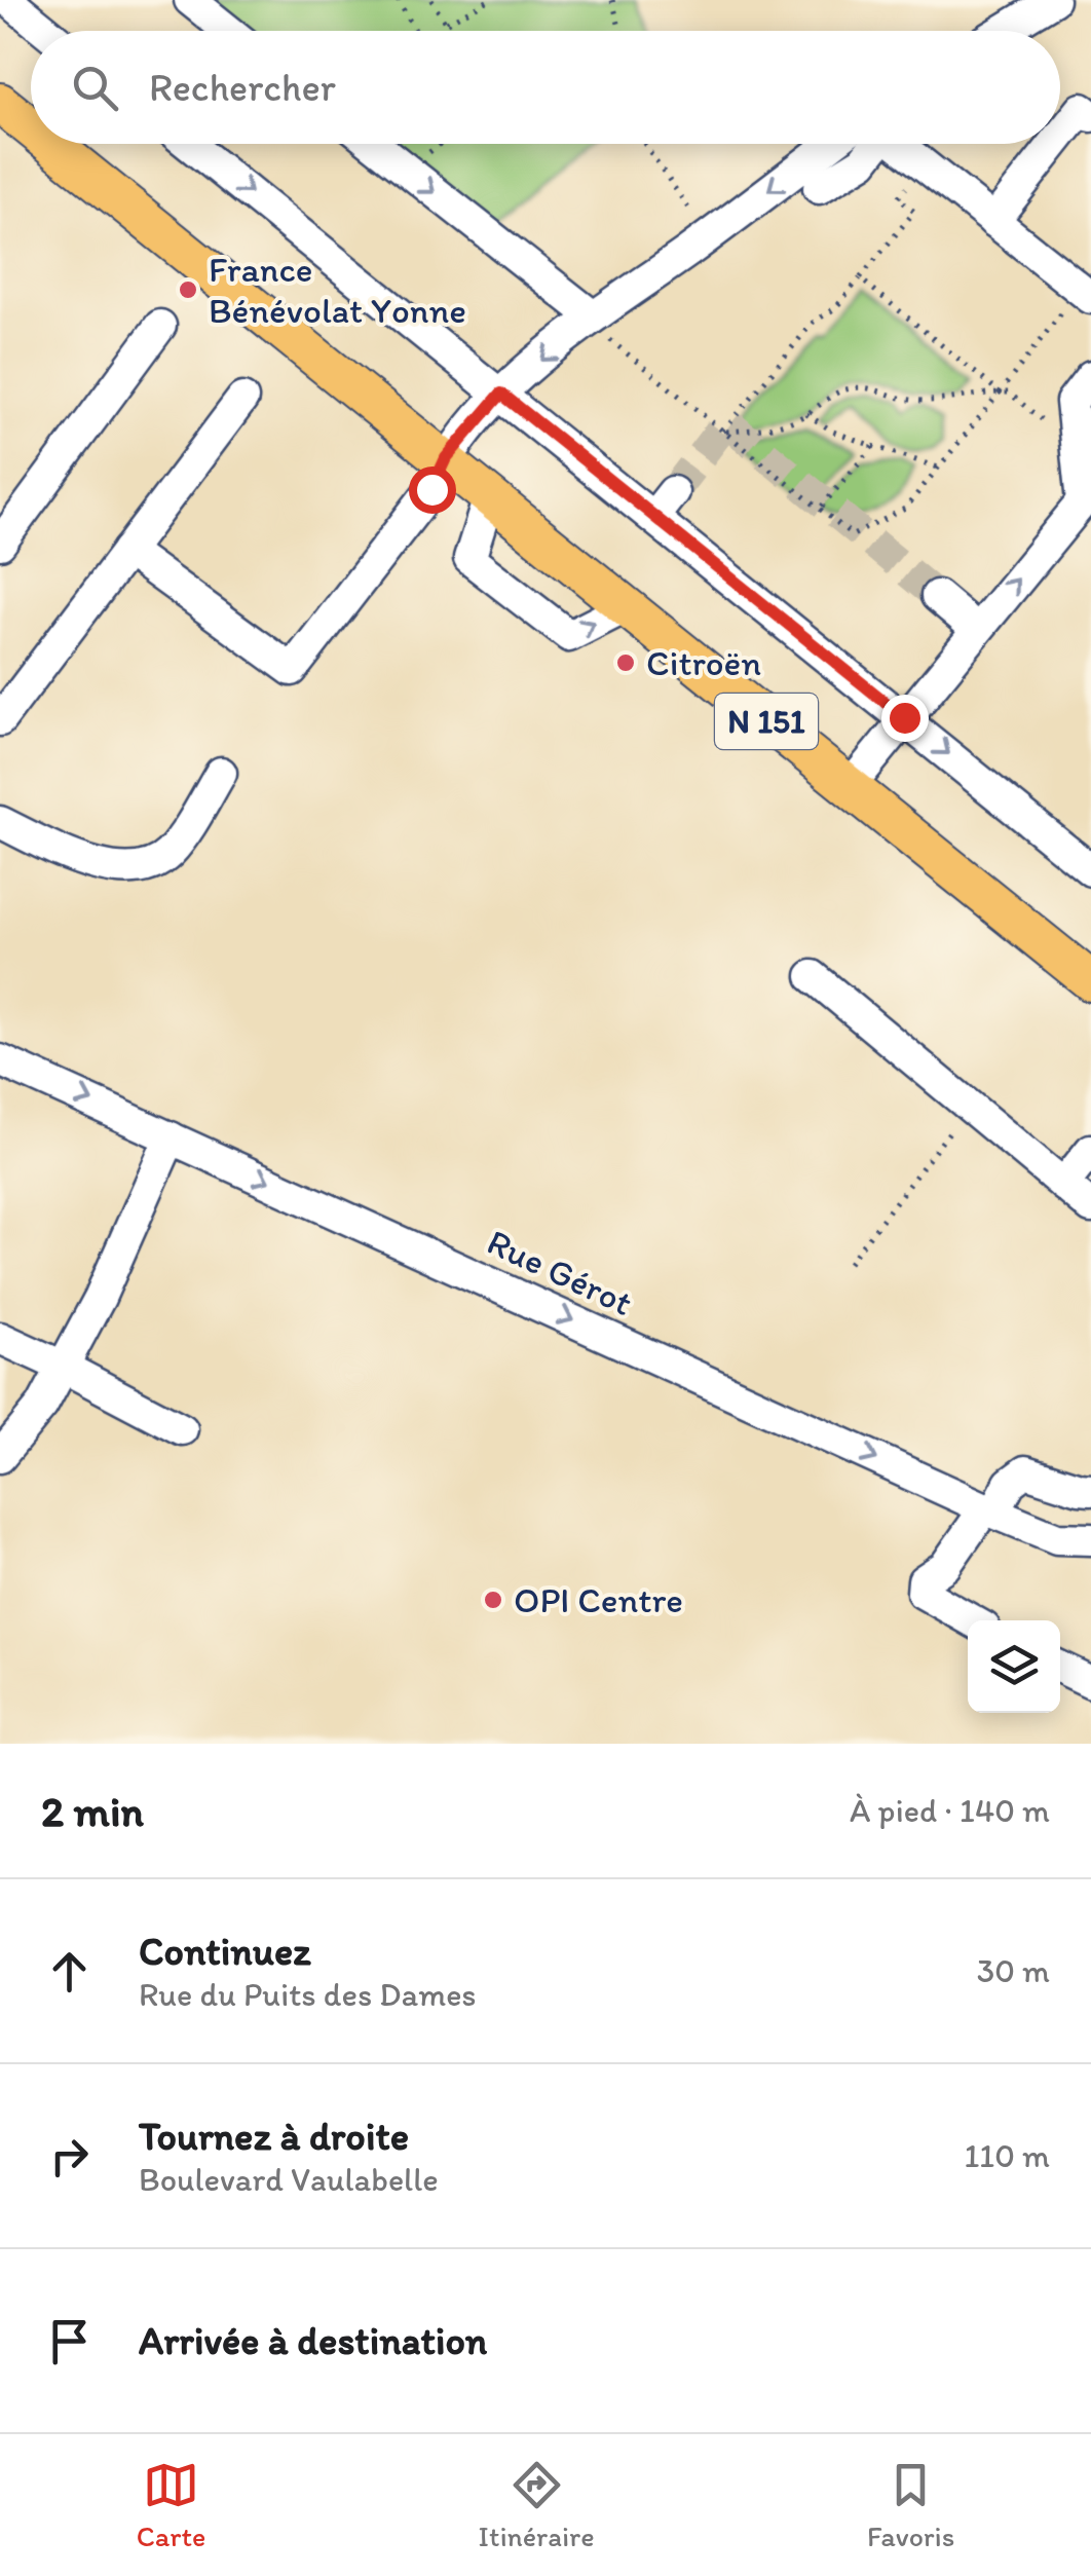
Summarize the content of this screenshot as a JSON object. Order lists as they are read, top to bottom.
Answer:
{
  "streets": {
    "main road": ["N 151"],
    "street": ["Rue Gérot"]
  },
  "one_way": ["Rue Gérot"],
  "places": ["France Bénévolat Yonne", "Citroën", "OPI Centre"],
  "page": {
    "search": "Rechercher",
    "heading": ["2 min", "À pied · 140 m"],
    "list": [
      ["Continuez", "Rue du Puits des Dames", "30 m"],
      ["Tournez à droite", "Boulevard Vaulabelle", "110 m"],
      "Arrivée à destination"
    ],
    "nav": ["Carte", "Itinéraire", "Favoris"]
  }
}
